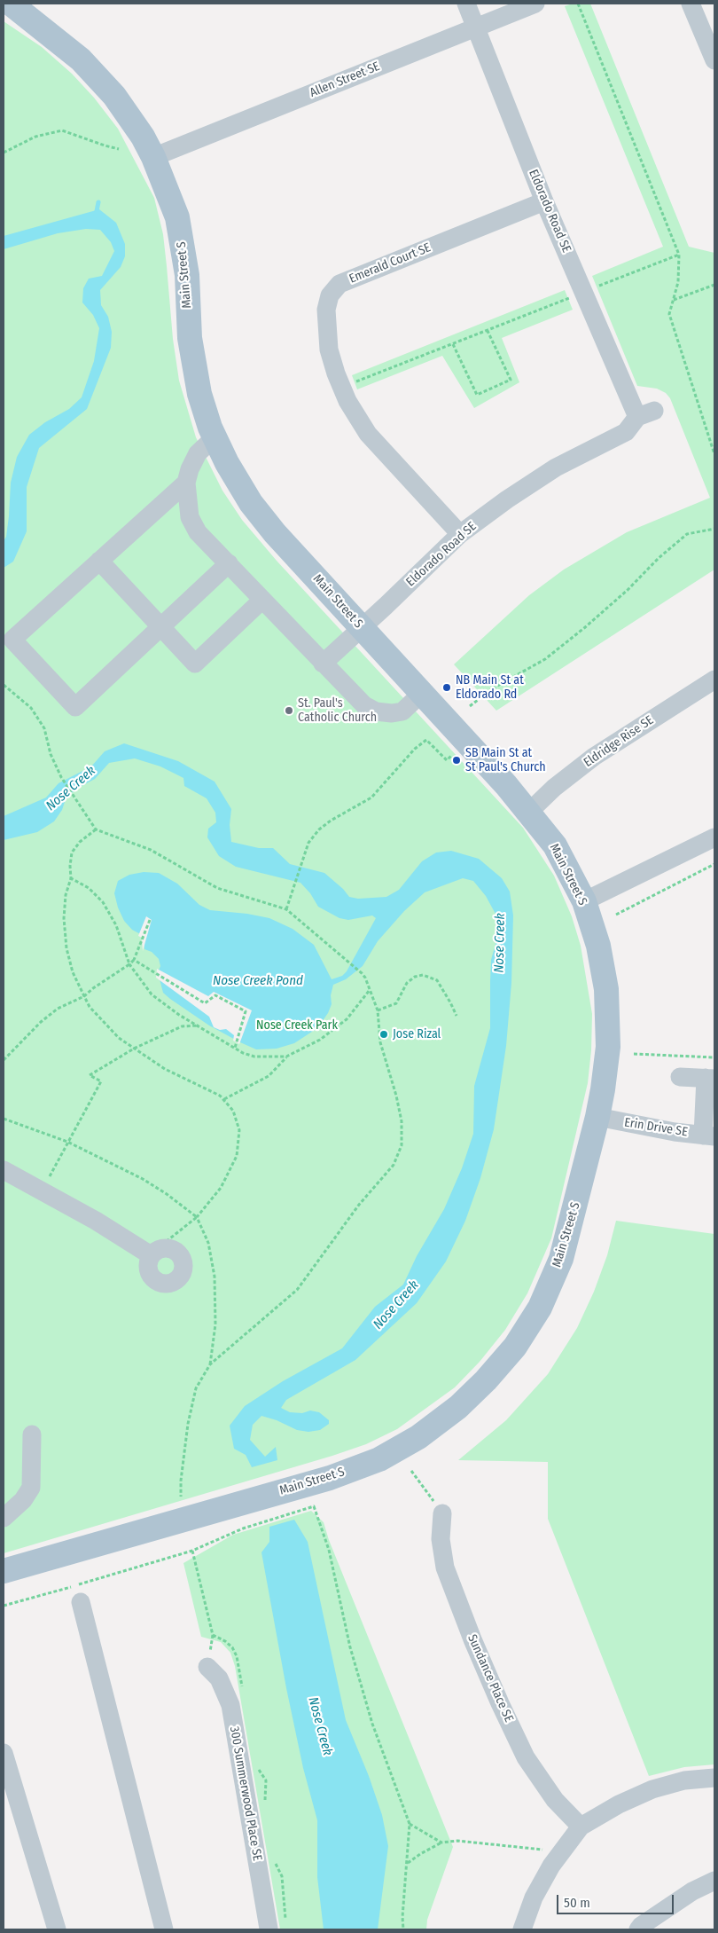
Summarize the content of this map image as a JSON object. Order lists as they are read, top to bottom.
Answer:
{
  "streets": {
    "main road": ["Main Street S"],
    "street": [
      "Allen Street SE",
      "Eldorado Road SE",
      "Emerald Court SE",
      "Eldridge Rise SE",
      "Erin Drive SE",
      "Sundance Place SE",
      "300 Summerwood Place SE"
    ]
  },
  "crossings": [
    ["Allen Street SE", "Eldorado Road SE"],
    ["Allen Street SE", "Main Street S"],
    ["Eldorado Road SE", "Emerald Court SE"],
    ["Eldorado Road SE", "Main Street S"],
    ["Main Street S", "Eldridge Rise SE"],
    ["Main Street S", "Erin Drive SE"]
  ],
  "water": ["Nose Creek", "Nose Creek Pond"],
  "parks": ["Nose Creek Park"],
  "places": [
    "NB Main St at Eldorado Rd",
    "St. Paul's Catholic Church",
    "SB Main St at St Paul's Church",
    "Jose Rizal"
  ],
  "scale_bar": "50 m"
}
